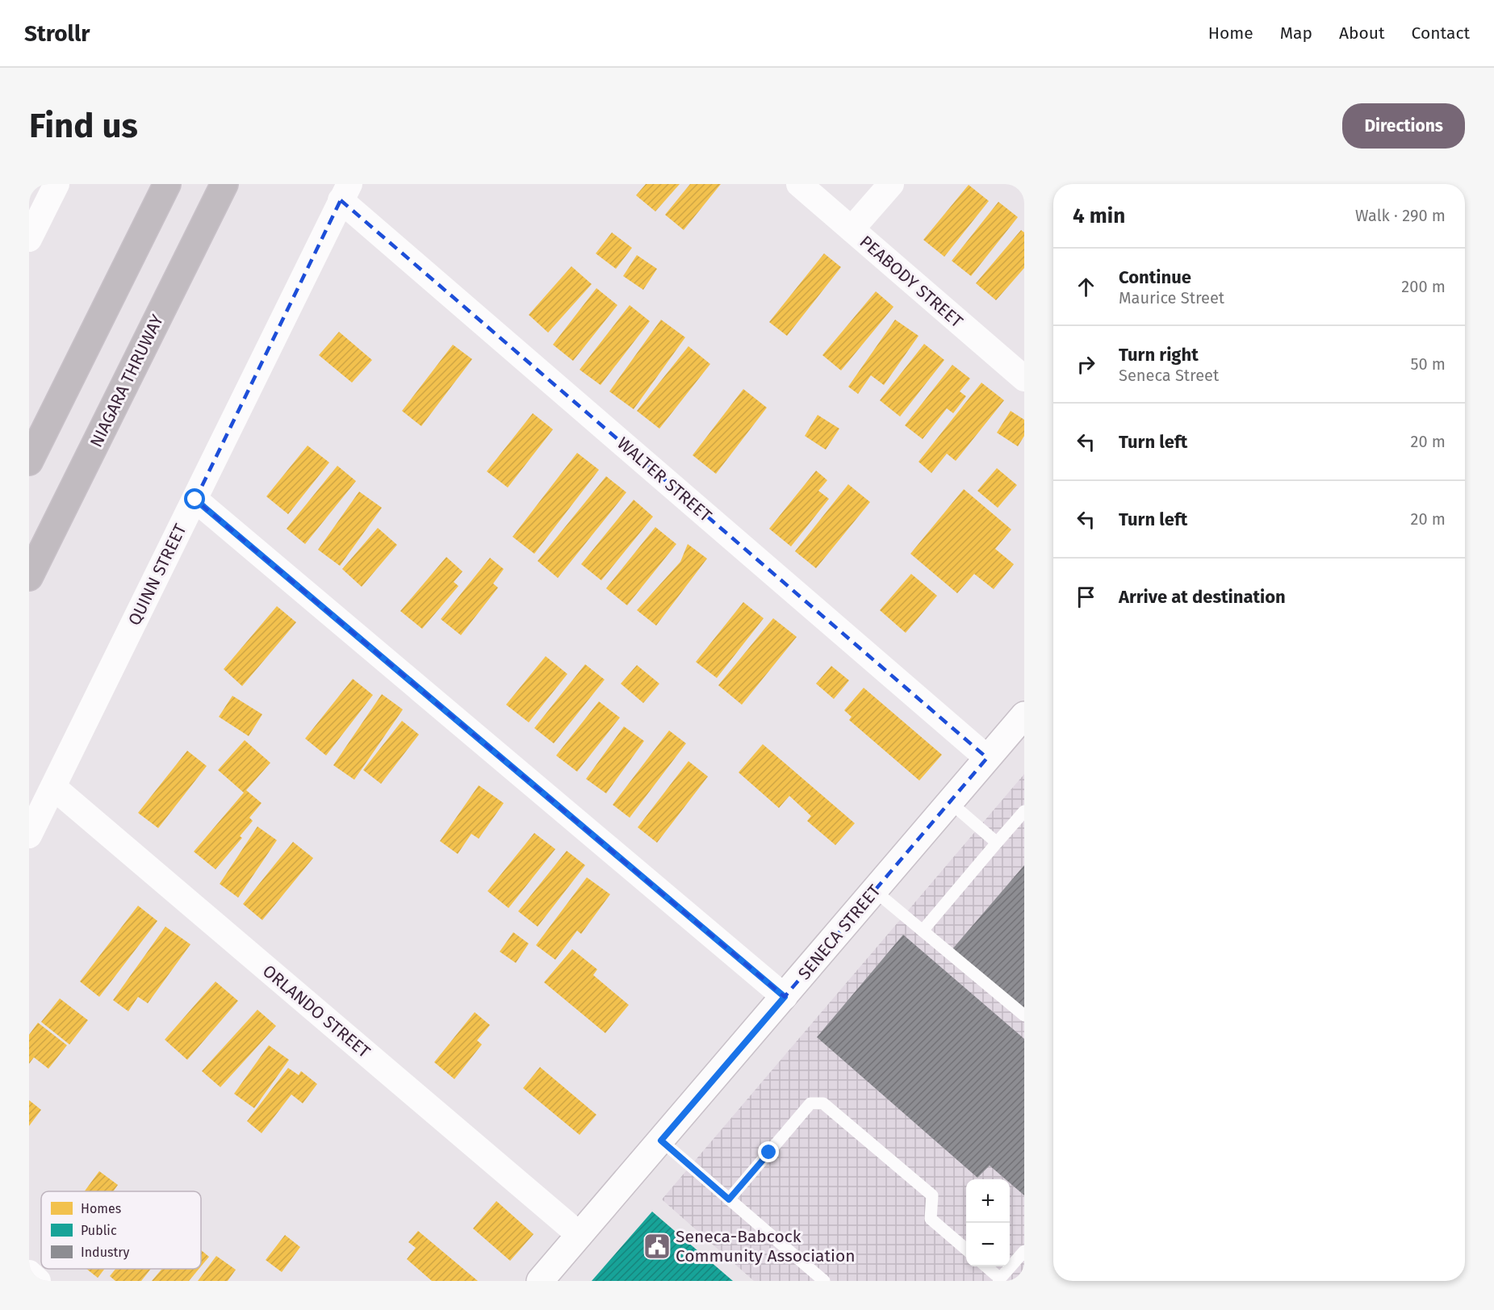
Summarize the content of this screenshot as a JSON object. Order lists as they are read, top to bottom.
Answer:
{
  "streets": {
    "highway": ["NIAGARA THRUWAY"],
    "main road": ["SENECA STREET"],
    "street": [
      "PEABODY STREET",
      "WALTER STREET",
      "QUINN STREET",
      "ORLANDO STREET"
    ]
  },
  "crossings": [
    ["WALTER STREET", "QUINN STREET"],
    ["WALTER STREET", "SENECA STREET"],
    ["QUINN STREET", "ORLANDO STREET"],
    ["SENECA STREET", "ORLANDO STREET"]
  ],
  "places": {
    "public building": ["Seneca-Babcock Community Association"]
  },
  "legend": ["Homes", "Public", "Industry"],
  "page": {
    "header": "Strollr",
    "nav": [
      "Home",
      "Map",
      "About",
      "Contact"
    ],
    "buttons": "Directions",
    "title": "Find us",
    "heading": ["4 min", "Walk · 290 m"],
    "list": [
      ["Continue", "Maurice Street", "200 m"],
      ["Turn right", "Seneca Street", "50 m"],
      ["Turn left", "20 m"],
      ["Turn left", "20 m"],
      "Arrive at destination"
    ],
    "map_buttons": ["+", "−"]
  }
}
